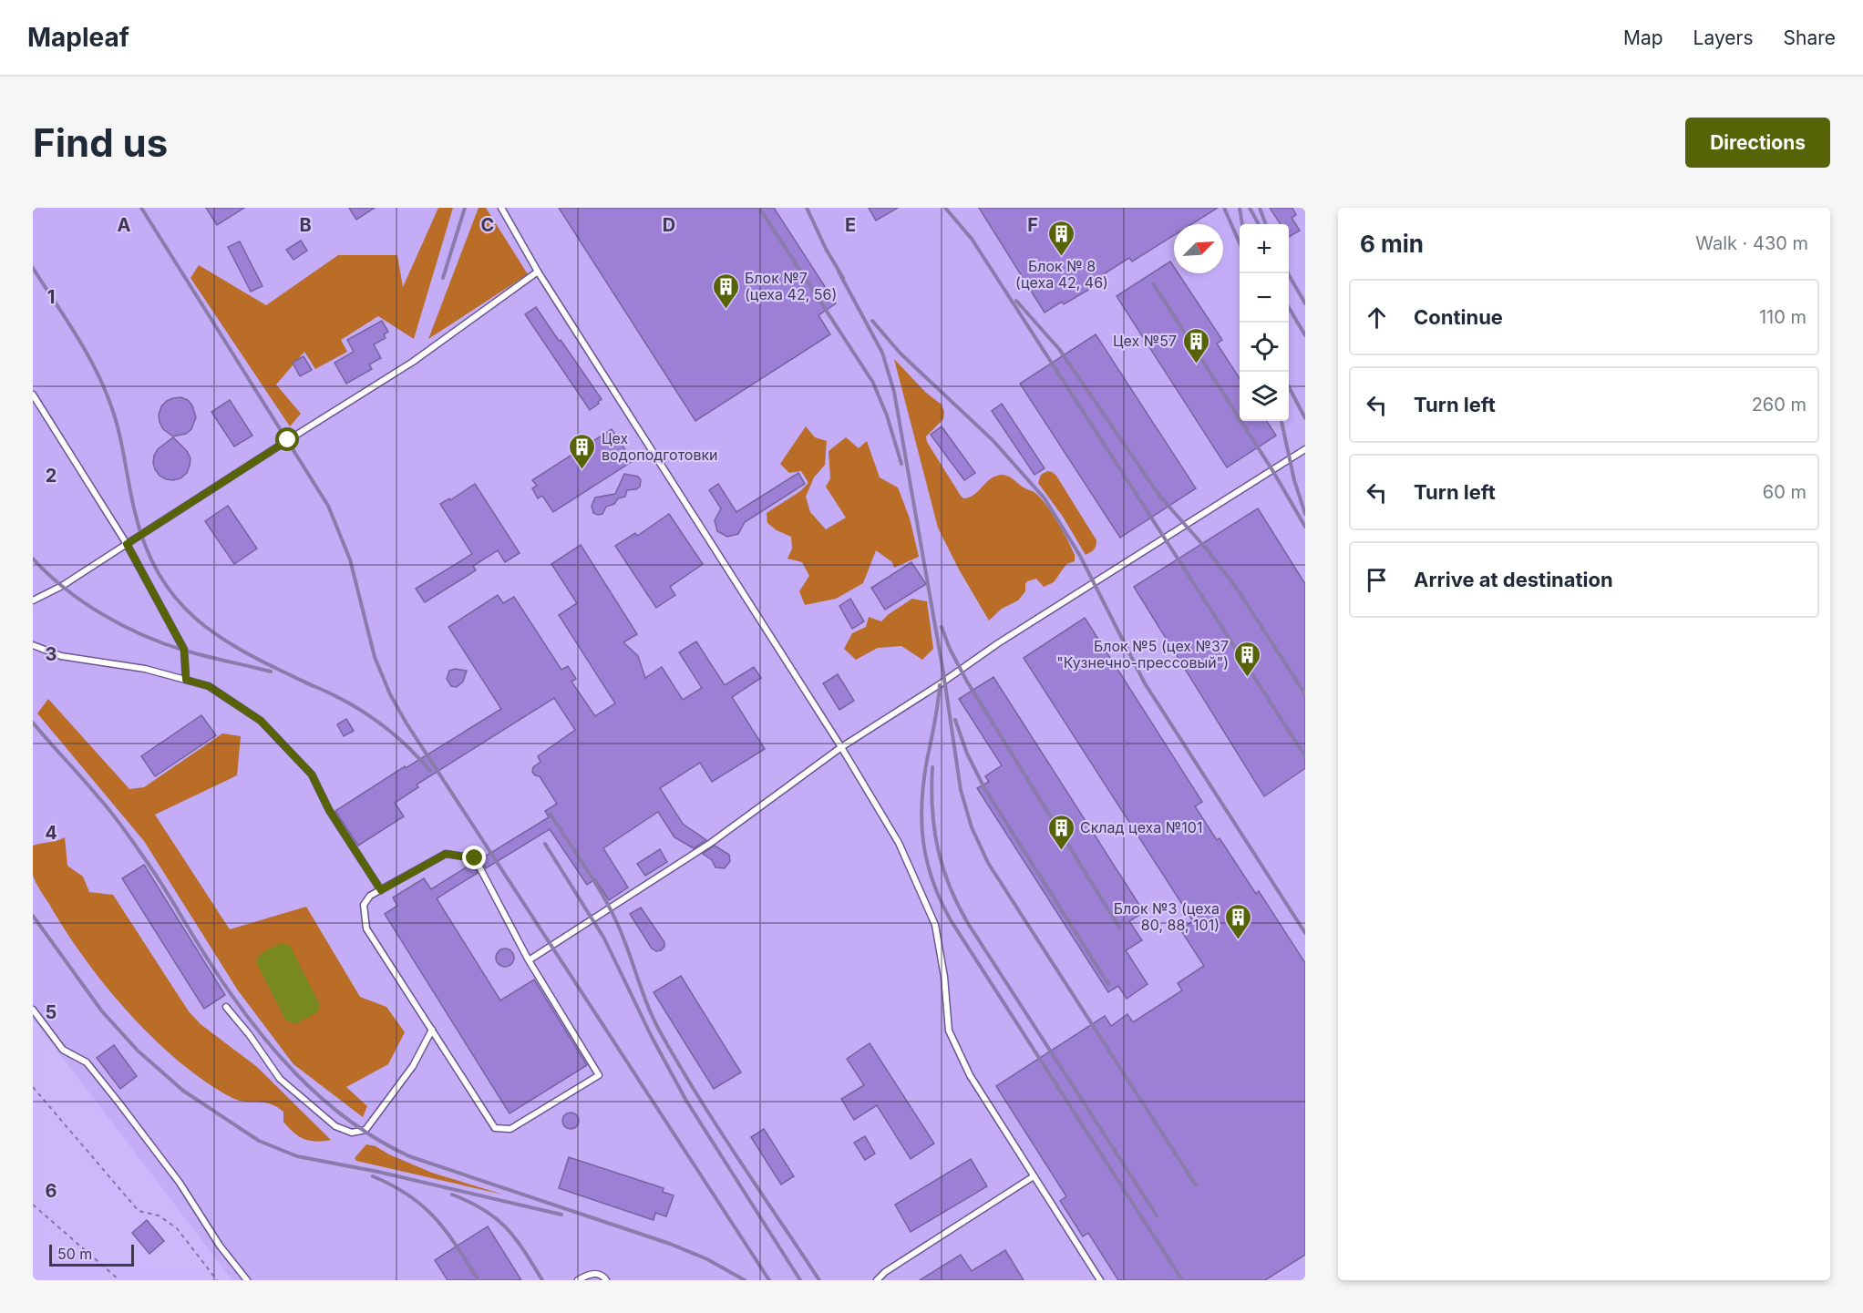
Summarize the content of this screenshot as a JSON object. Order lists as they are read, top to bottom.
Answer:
{
  "places": {
    "building": [
      "Блок № 8 (цеха 42, 46)",
      "Блок №7 (цеха 42, 56)",
      "Цех №57",
      "Цех водоподготовки",
      "Блок №5 (цех №37 \"Кузнечно-прессовый\")",
      "Склад цеха №101",
      "Блок №3 (цеха 80, 88, 101)"
    ]
  },
  "scale_bar": "50 m",
  "north": "top right",
  "page": {
    "header": "Mapleaf",
    "nav": ["Map", "Layers", "Share"],
    "buttons": "Directions",
    "title": "Find us",
    "heading": ["6 min", "Walk · 430 m"],
    "map_buttons": ["+", "−"],
    "list": [
      ["Continue", "110 m"],
      ["Turn left", "260 m"],
      ["Turn left", "60 m"],
      "Arrive at destination"
    ],
    "scale": "50 m"
  },
  "grid": {
    "columns": [
      "A",
      "B",
      "C",
      "D",
      "E",
      "F"
    ],
    "rows": [
      "1",
      "2",
      "3",
      "4",
      "5",
      "6"
    ]
  }
}
